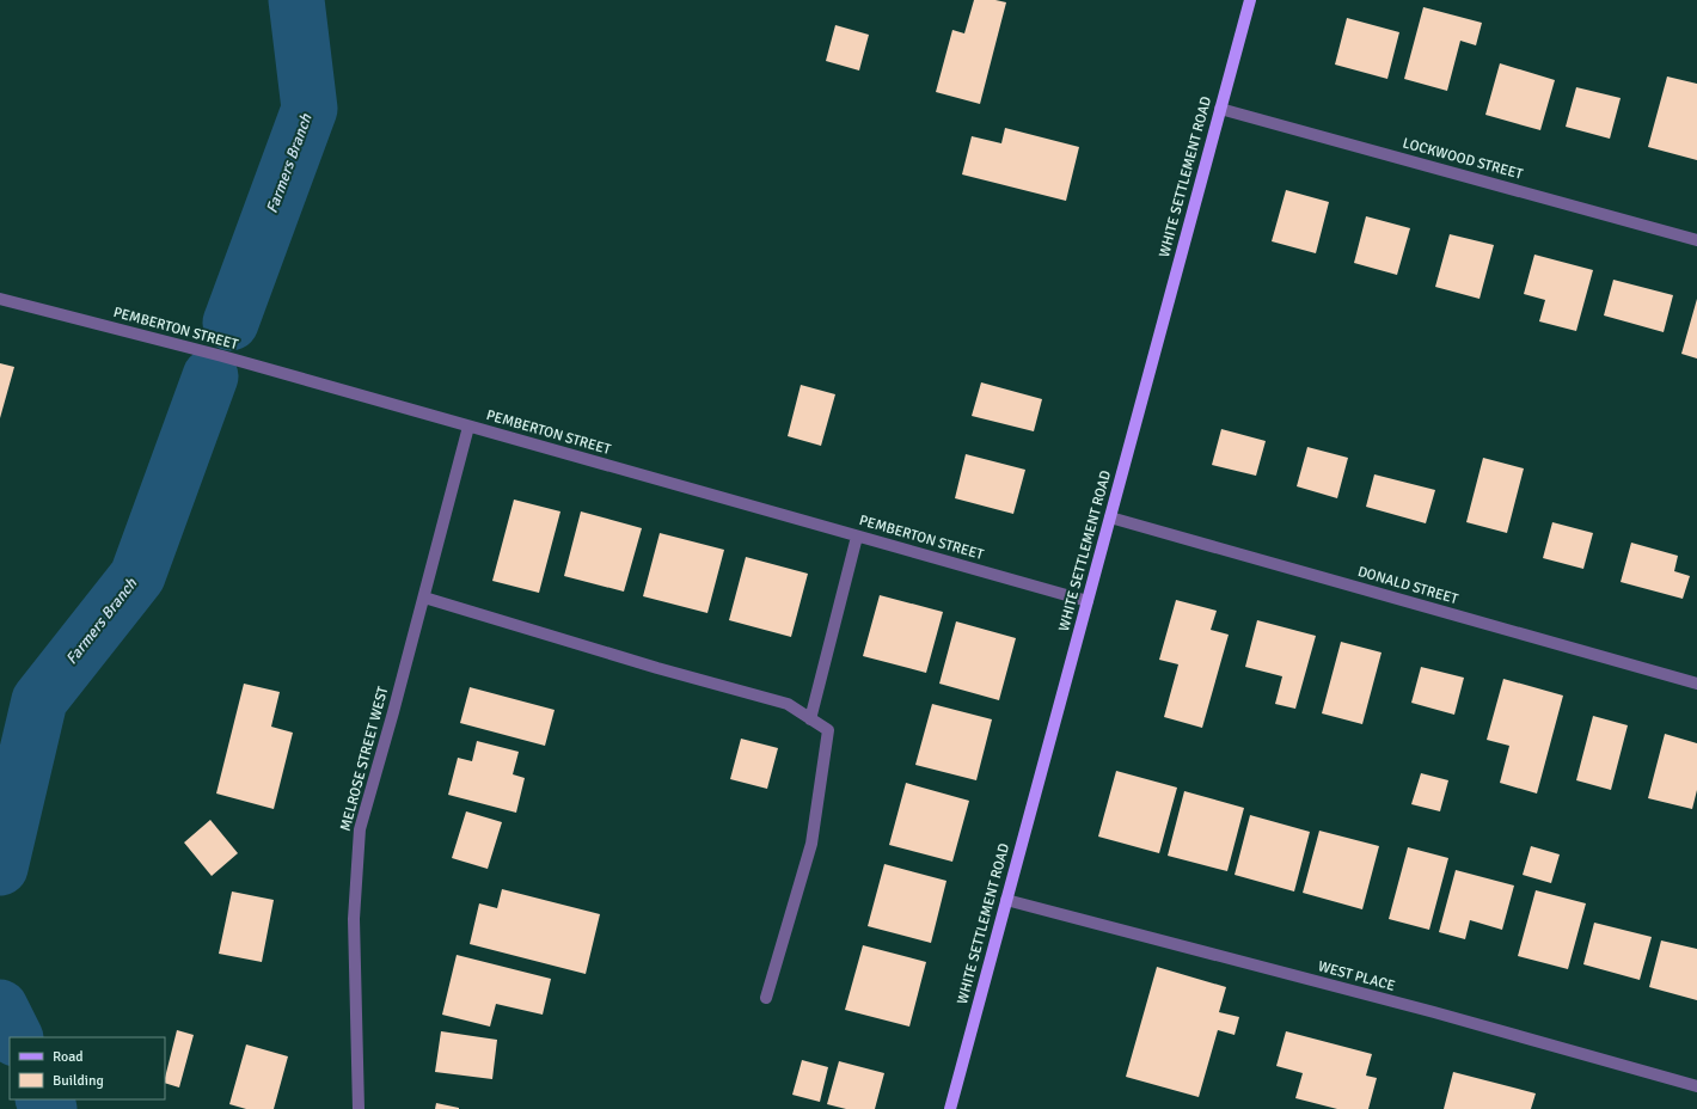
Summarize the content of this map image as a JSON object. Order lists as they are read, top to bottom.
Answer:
{
  "streets": {
    "main road": ["WHITE SETTLEMENT ROAD"],
    "street": [
      "LOCKWOOD STREET",
      "PEMBERTON STREET",
      "DONALD STREET",
      "MELROSE STREET WEST",
      "WEST PLACE"
    ]
  },
  "crossings": [
    ["LOCKWOOD STREET", "WHITE SETTLEMENT ROAD"],
    ["WHITE SETTLEMENT ROAD", "PEMBERTON STREET"],
    ["WHITE SETTLEMENT ROAD", "DONALD STREET"],
    ["WHITE SETTLEMENT ROAD", "WEST PLACE"],
    ["PEMBERTON STREET", "MELROSE STREET WEST"]
  ],
  "water": ["Farmers Branch"],
  "legend": ["Road", "Building"]
}
